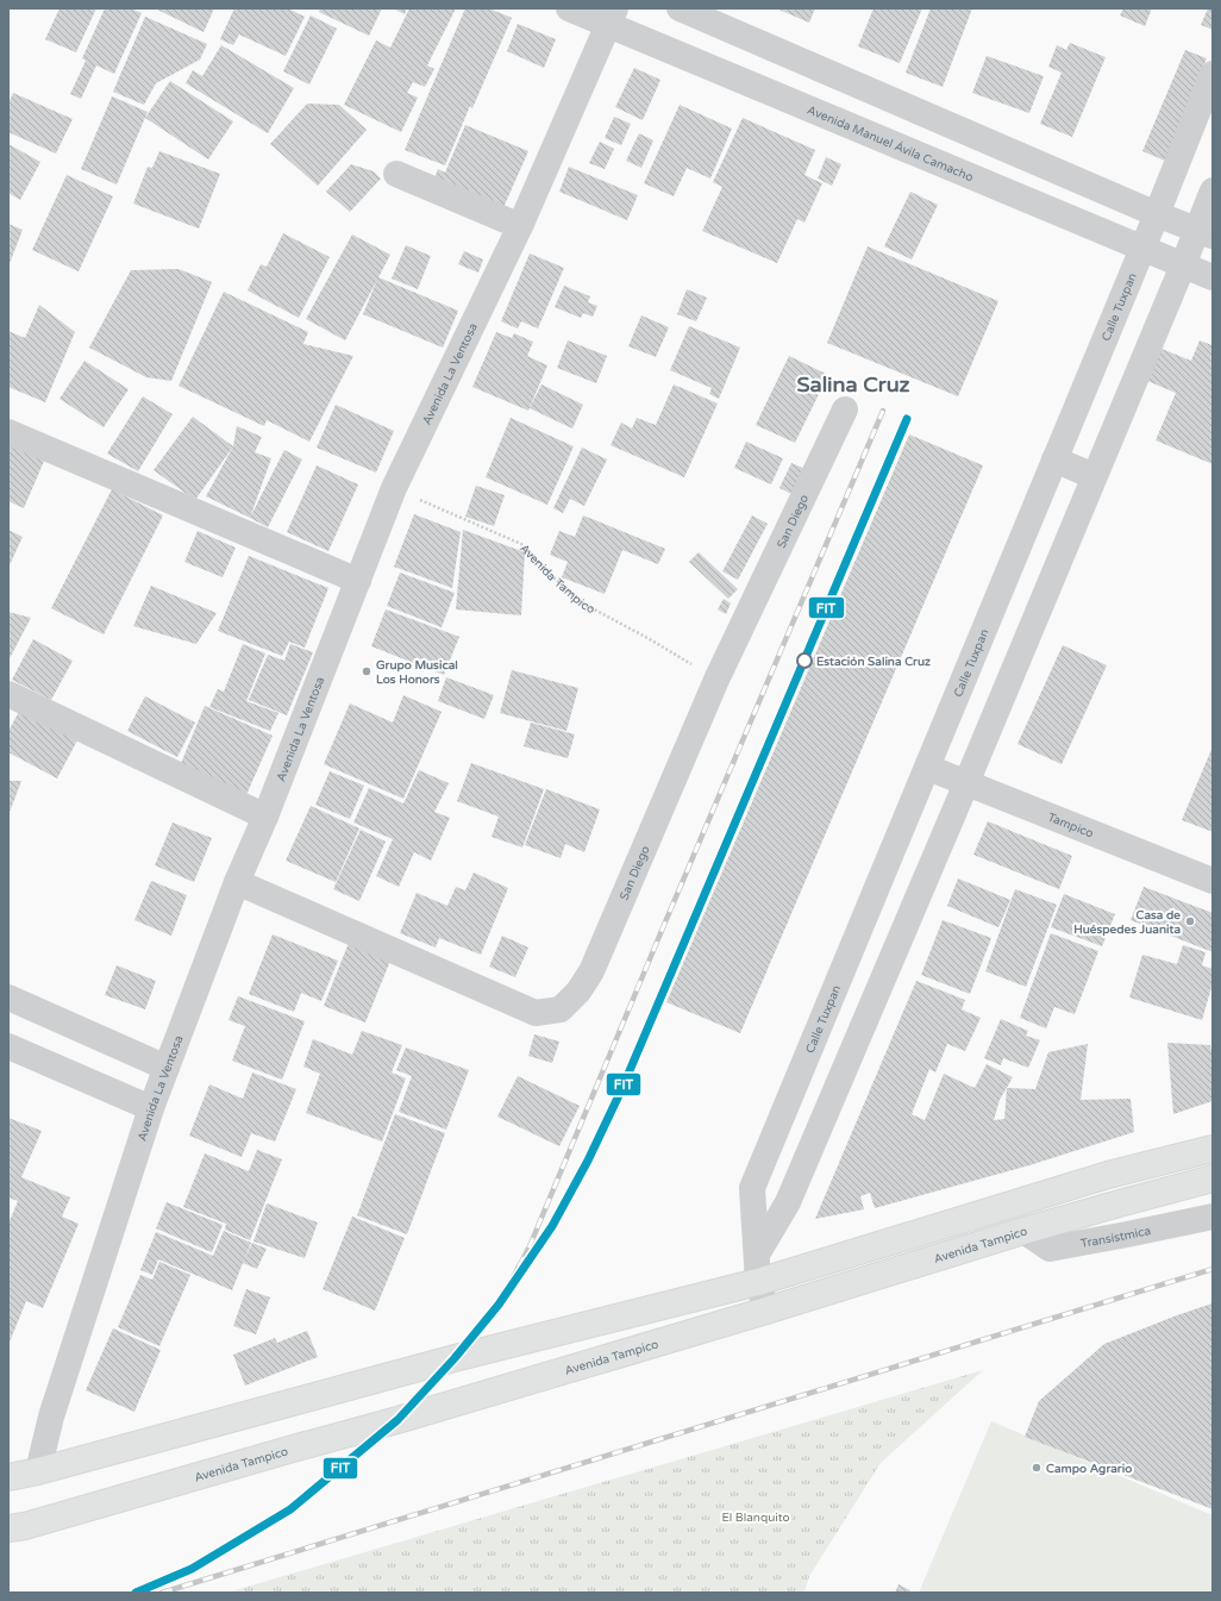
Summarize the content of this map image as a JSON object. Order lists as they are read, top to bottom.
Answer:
{
  "streets": {
    "main road": ["Avenida Tampico"],
    "street": [
      "Avenida Manuel Ávila Camacho",
      "Calle Tuxpan",
      "Avenida La Ventosa",
      "San Diego",
      "Tampico",
      "Transístmica"
    ]
  },
  "crossings": [
    ["Avenida Manuel Ávila Camacho", "Calle Tuxpan"],
    ["Avenida Manuel Ávila Camacho", "Avenida La Ventosa"],
    ["Calle Tuxpan", "Avenida Tampico"],
    ["Calle Tuxpan", "Tampico"],
    ["Avenida La Ventosa", "San Diego"],
    ["Avenida La Ventosa", "Avenida Tampico"],
    ["San Diego", "Avenida Tampico"],
    ["Avenida Tampico", "Transístmica"]
  ],
  "districts": ["Salina Cruz"],
  "parks": ["El Blanquito"],
  "places": [
    "Estación Salina Cruz",
    "Grupo Musical Los Honors",
    "Casa de Huéspedes Juanita",
    "Campo Agrario"
  ],
  "lines": ["transit line FIT"]
}
